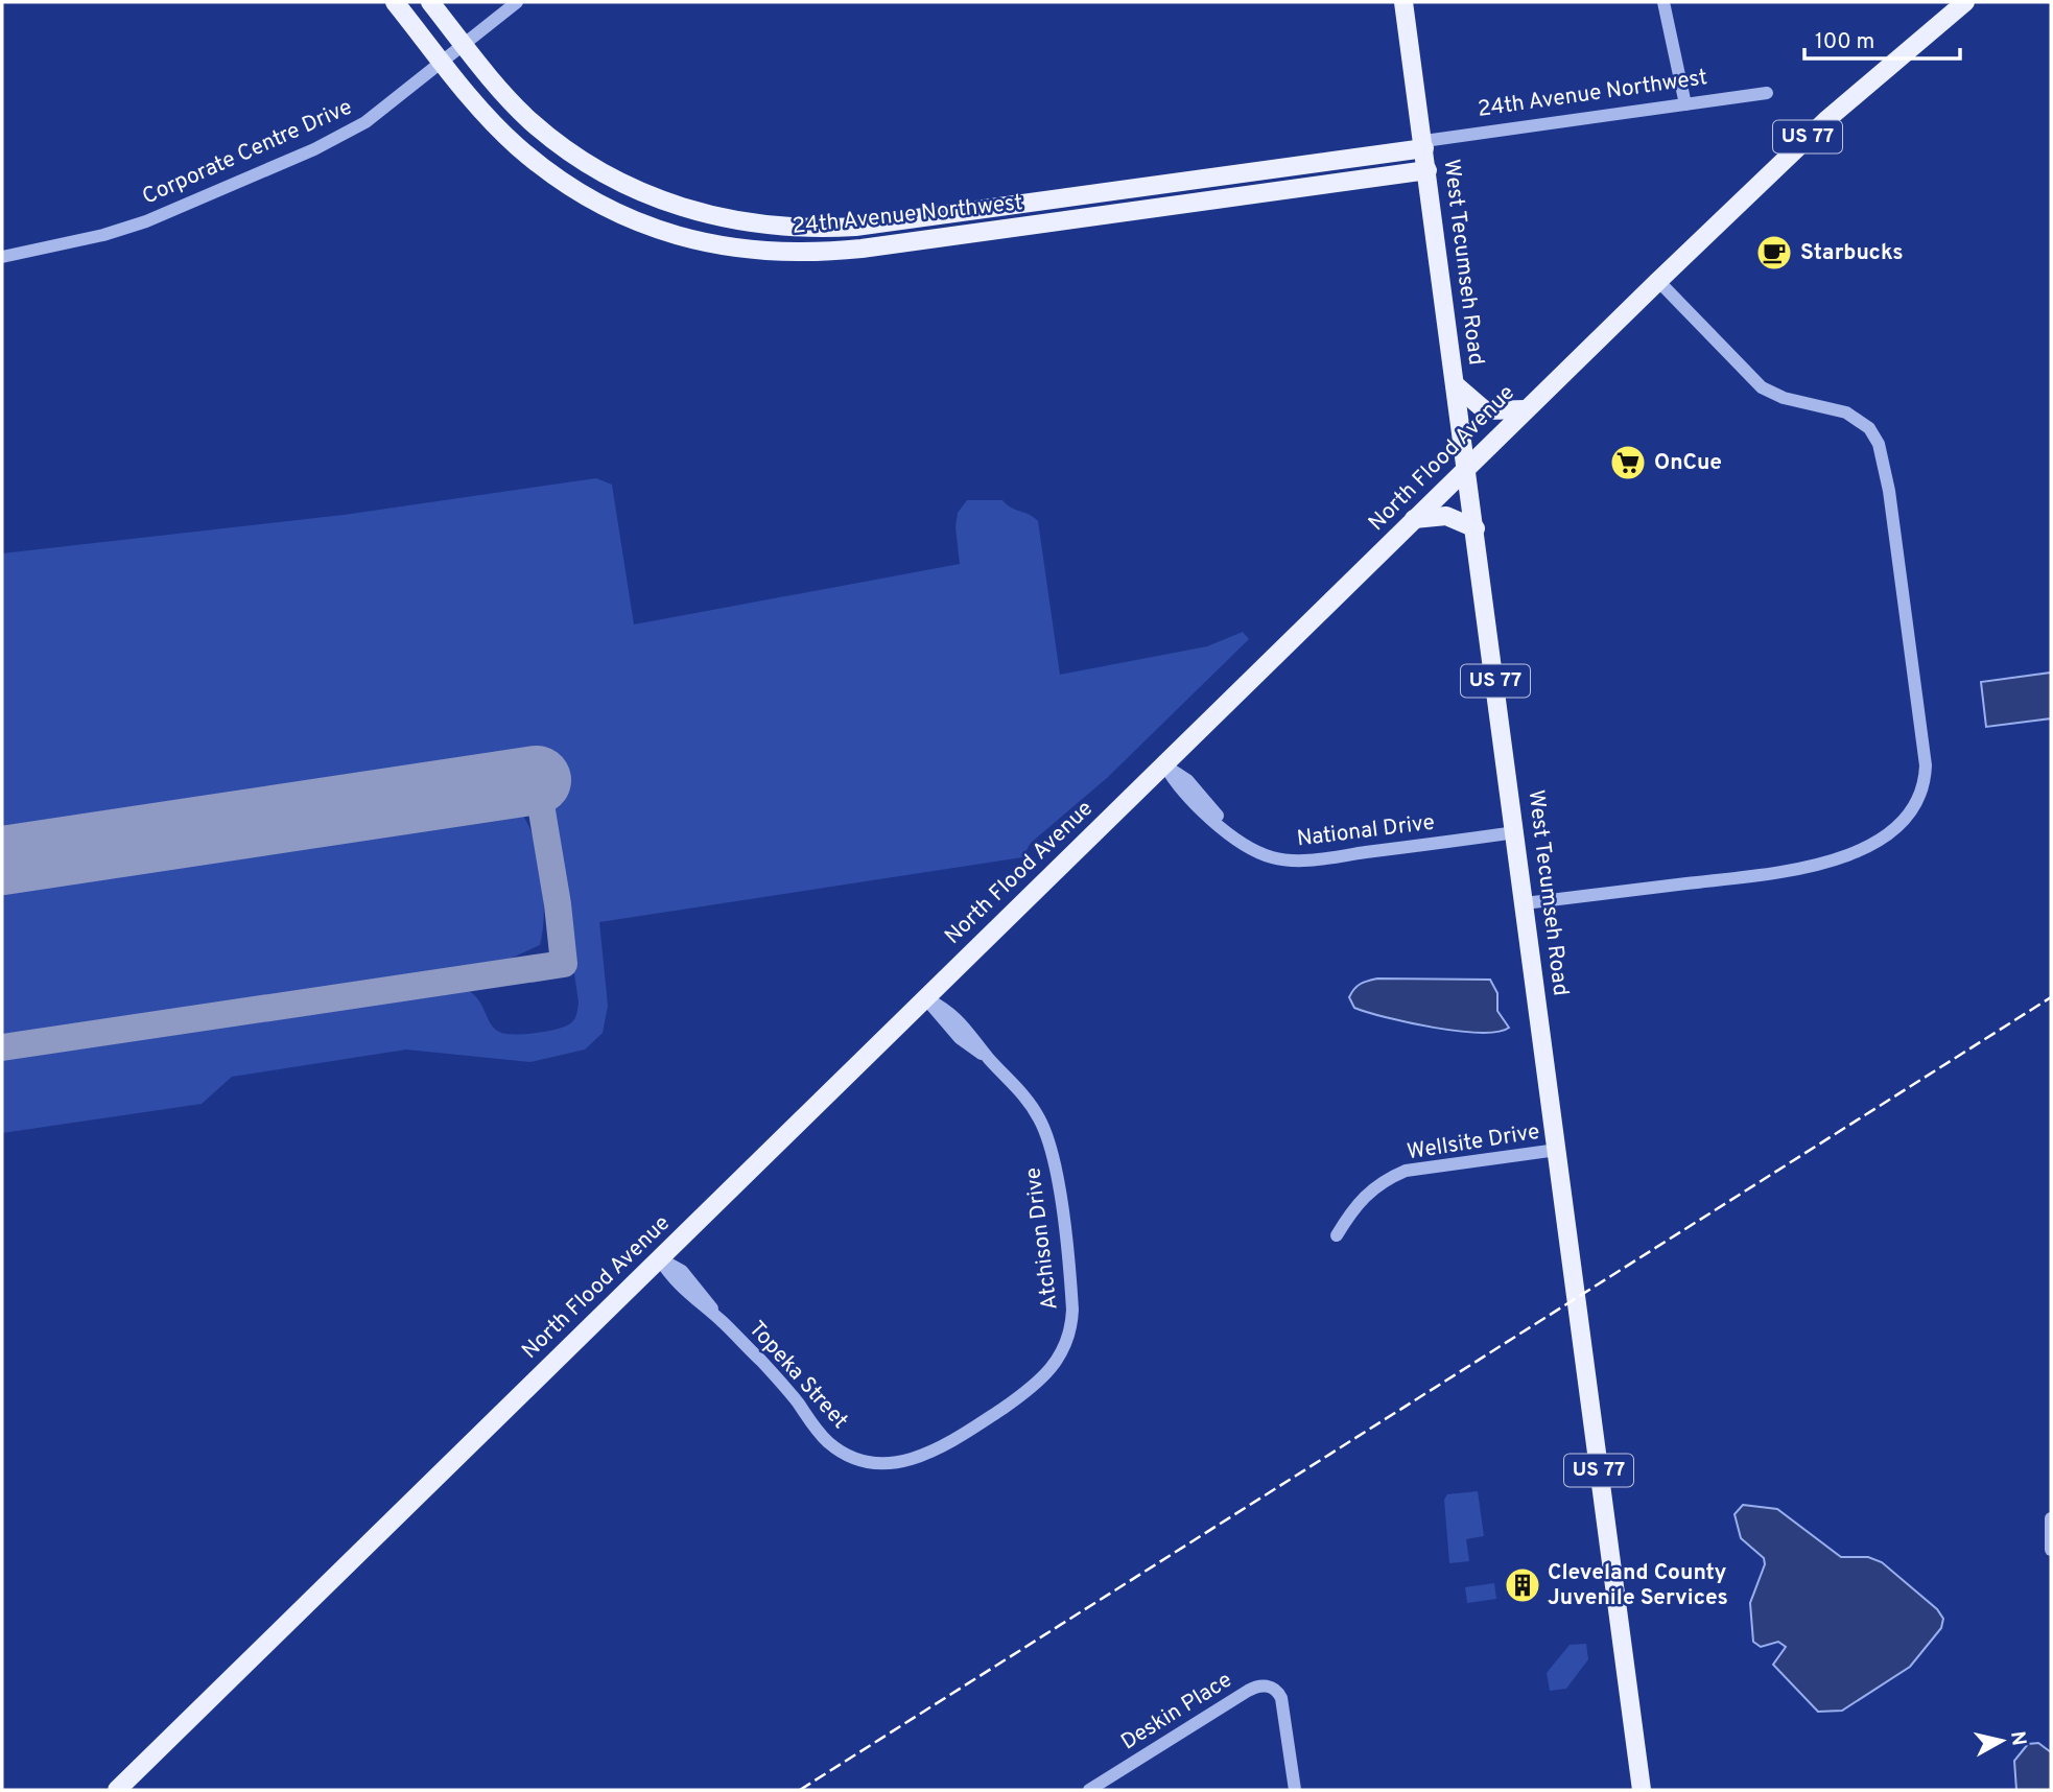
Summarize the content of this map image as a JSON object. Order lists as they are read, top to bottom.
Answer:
{
  "streets": {
    "main road": [
      "24th Avenue Northwest",
      "US 77",
      "West Tecumseh Road",
      "North Flood Avenue"
    ],
    "street": [
      "Corporate Centre Drive",
      "National Drive",
      "Wellsite Drive",
      "Atchison Drive",
      "Topeka Street",
      "Deskin Place"
    ]
  },
  "crossings": [
    ["24th Avenue Northwest", "Corporate Centre Drive"],
    ["24th Avenue Northwest", "West Tecumseh Road"],
    ["West Tecumseh Road", "North Flood Avenue"],
    ["West Tecumseh Road", "National Drive"],
    ["West Tecumseh Road", "Wellsite Drive"],
    ["North Flood Avenue", "National Drive"],
    ["North Flood Avenue", "Atchison Drive"],
    ["North Flood Avenue", "Topeka Street"],
    ["Atchison Drive", "Topeka Street"]
  ],
  "places": {
    "cafe": ["Starbucks"],
    "supermarket": ["OnCue"],
    "building": ["Cleveland County Juvenile Services"]
  },
  "scale_bar": "100 m",
  "north": "right"
}
